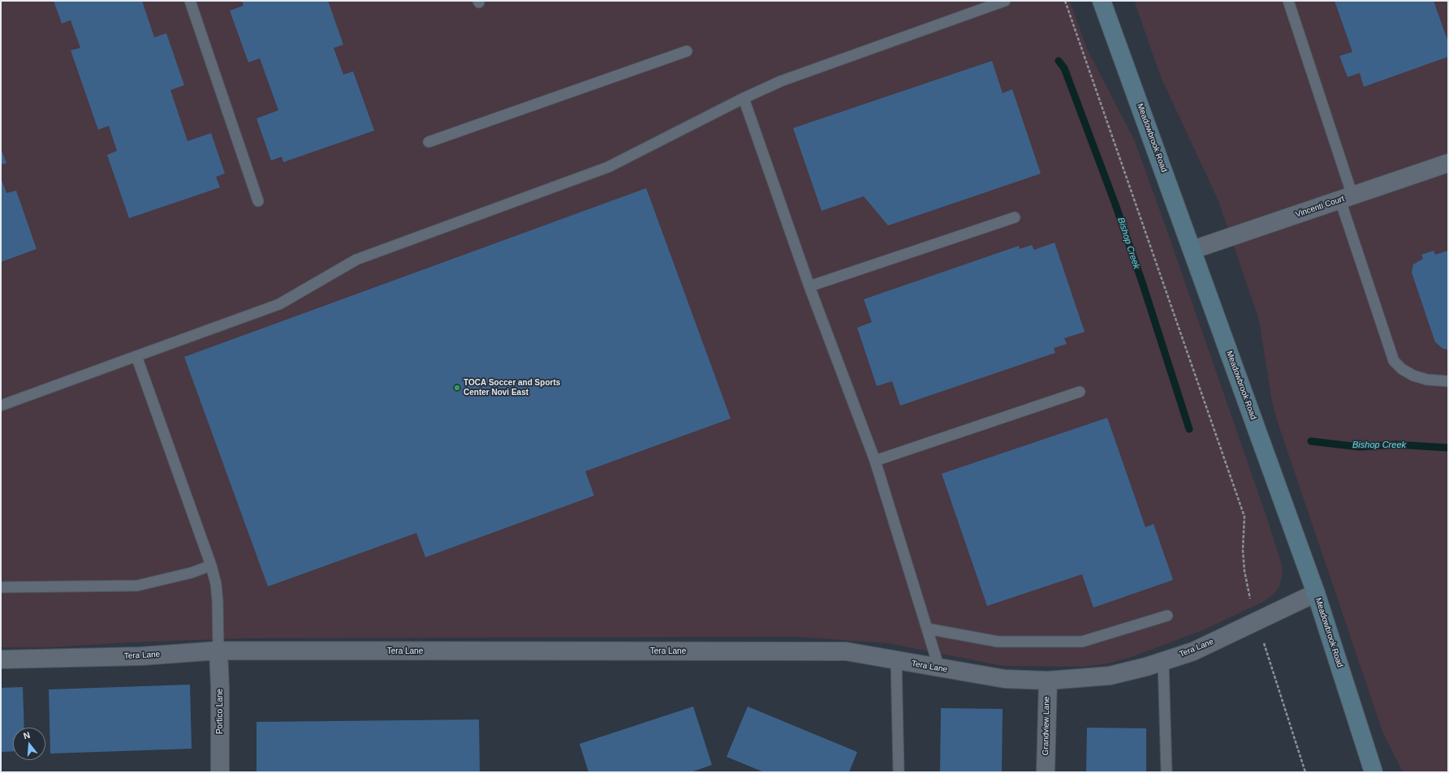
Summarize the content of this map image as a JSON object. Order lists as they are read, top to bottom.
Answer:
{
  "streets": {
    "street": [
      "Meadowbrook Road",
      "Vincenti Court",
      "Tera Lane",
      "Portico Lane",
      "Grandview Lane"
    ]
  },
  "crossings": [
    ["Meadowbrook Road", "Vincenti Court"],
    ["Meadowbrook Road", "Tera Lane"],
    ["Tera Lane", "Portico Lane"],
    ["Tera Lane", "Grandview Lane"]
  ],
  "water": ["Bishop Creek"],
  "places": ["TOCA Soccer and Sports Center Novi East"],
  "north": "top"
}
